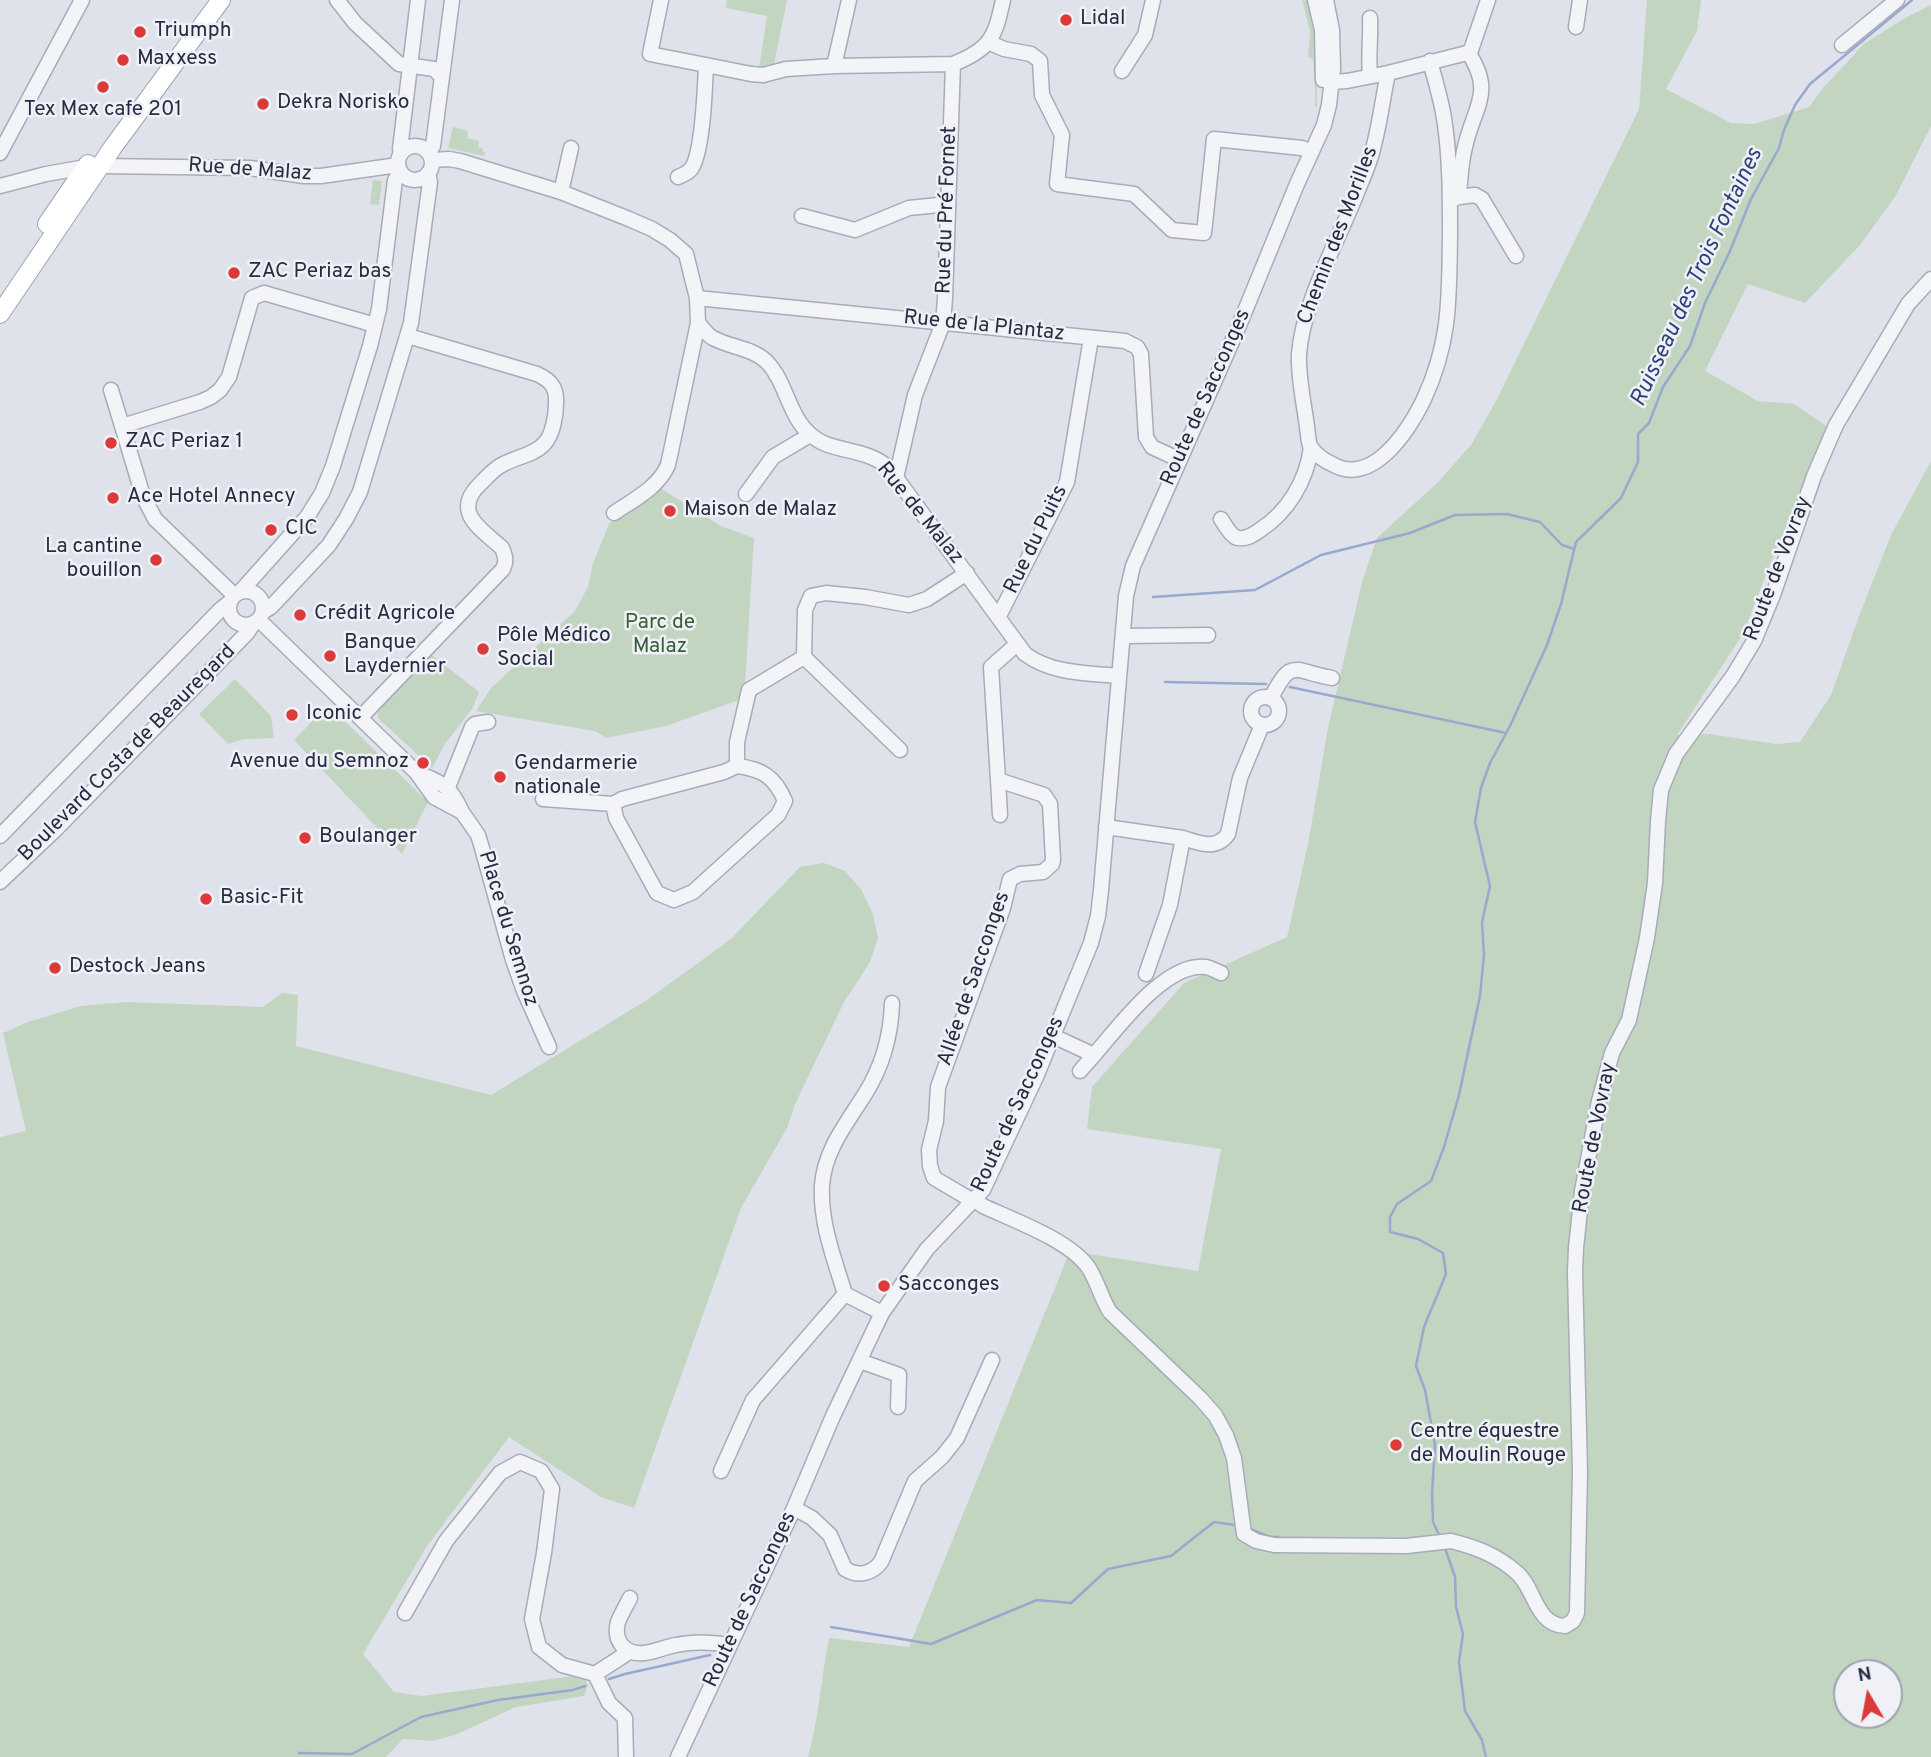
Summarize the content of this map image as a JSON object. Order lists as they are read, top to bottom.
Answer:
{
  "streets": {
    "street": [
      "Rue de Malaz",
      "Rue du Pré Fornet",
      "Chemin des Morilles",
      "Rue de la Plantaz",
      "Route de Sacconges",
      "Rue du Puits",
      "Route de Vovray",
      "Boulevard Costa de Beauregard",
      "Place du Semnoz",
      "Allée de Sacconges"
    ]
  },
  "crossings": [
    ["Rue de Malaz", "Rue du Pré Fornet"],
    ["Rue de Malaz", "Route de Sacconges"],
    ["Rue de Malaz", "Rue du Puits"],
    ["Rue de Malaz", "Boulevard Costa de Beauregard"],
    ["Rue du Pré Fornet", "Rue de la Plantaz"],
    ["Rue de la Plantaz", "Route de Sacconges"],
    ["Rue de la Plantaz", "Rue du Puits"],
    ["Route de Sacconges", "Route de Vovray"],
    ["Route de Sacconges", "Allée de Sacconges"],
    ["Route de Vovray", "Allée de Sacconges"]
  ],
  "water": ["Ruisseau des Trois Fontaines"],
  "parks": ["Parc de Malaz"],
  "places": [
    "Lidal",
    "Triumph",
    "Maxxess",
    "Tex Mex cafe 201",
    "Dekra Norisko",
    "ZAC Periaz bas",
    "ZAC Periaz 1",
    "Ace Hotel Annecy",
    "Maison de Malaz",
    "CIC",
    "La cantine bouillon",
    "Crédit Agricole",
    "Pôle Médico Social",
    "Banque Laydernier",
    "Iconic",
    "Avenue du Semnoz",
    "Gendarmerie nationale",
    "Boulanger",
    "Basic-Fit",
    "Destock Jeans",
    "Sacconges",
    "Centre équestre de Moulin Rouge"
  ],
  "north": "top"
}
